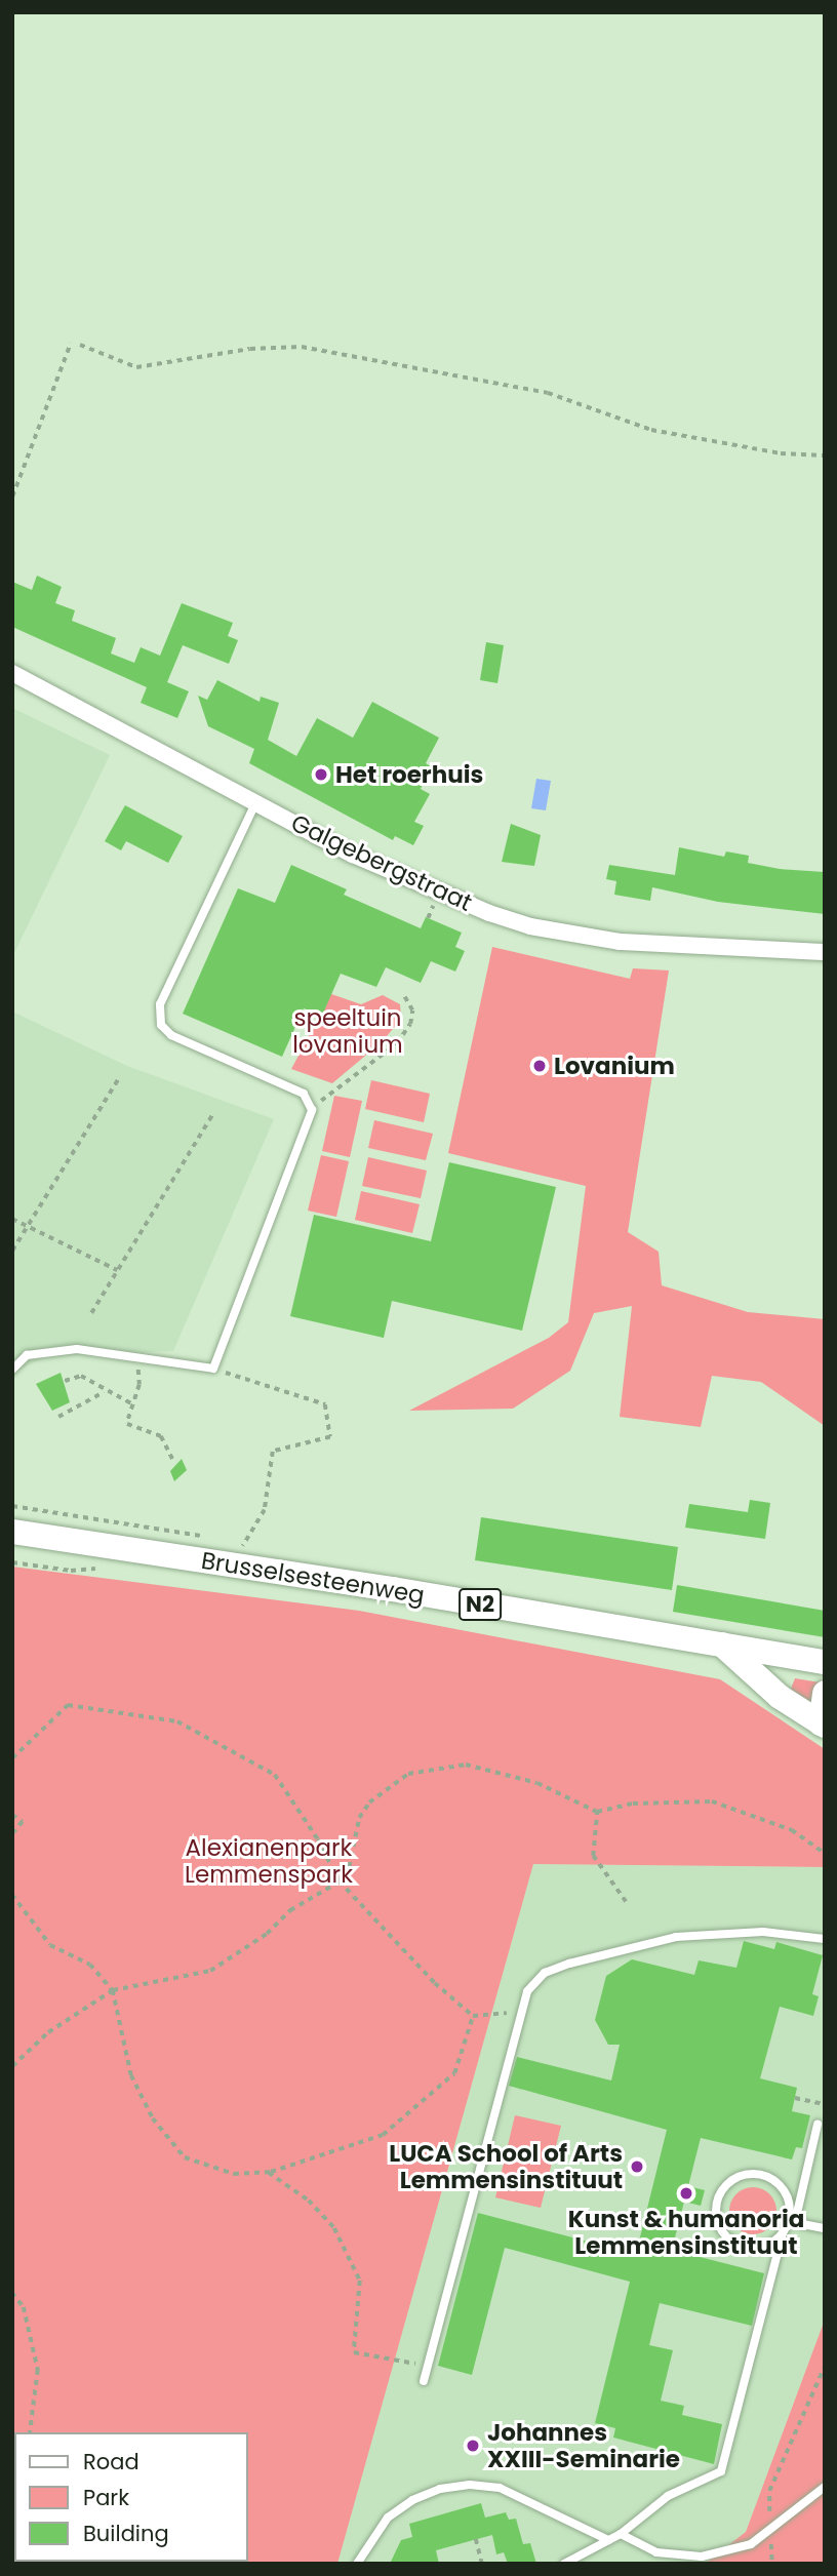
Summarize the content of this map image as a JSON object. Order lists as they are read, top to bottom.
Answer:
{
  "streets": {
    "main road": ["Brusselsesteenweg", "N2"],
    "street": ["Galgebergstraat"]
  },
  "parks": ["speeltuin lovanium", "Alexianenpark Lemmenspark"],
  "places": [
    "Het roerhuis",
    "Lovanium",
    "LUCA School of Arts Lemmensinstituut",
    "Kunst & humanoria Lemmensinstituut",
    "Johannes XXIII-Seminarie"
  ],
  "legend": ["Road", "Park", "Building"]
}
